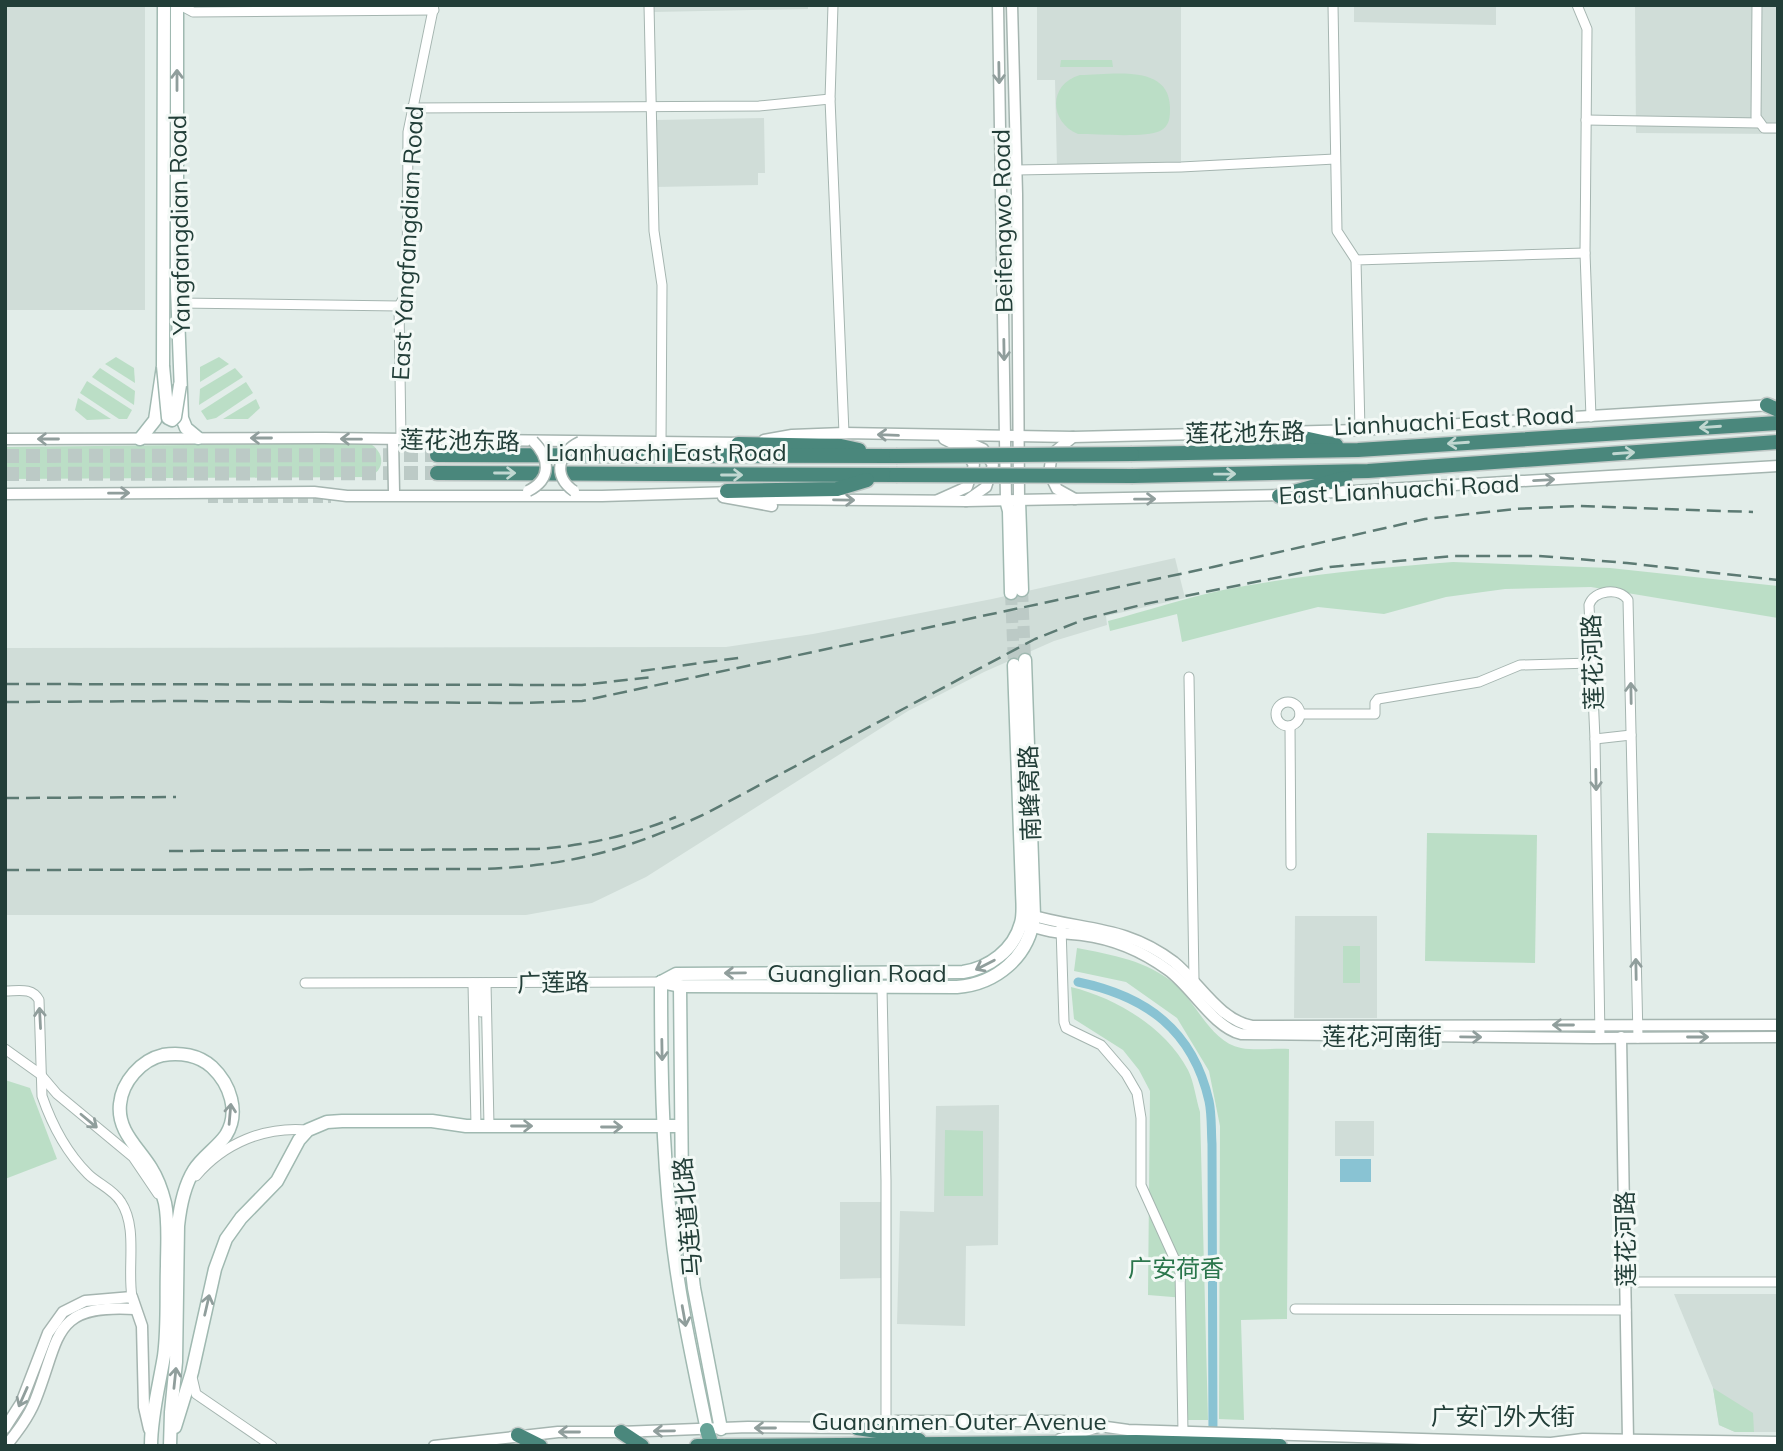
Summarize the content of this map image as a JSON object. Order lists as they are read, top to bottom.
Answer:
{
  "streets": {
    "highway": ["Lianhuachi East Road", "广安门外大街", "Guananmen Outer Avenue"],
    "main road": [
      "Yangfangdian Road",
      "南蜂窝路",
      "Guanglian Road",
      "马连道北路"
    ],
    "street": [
      "Beifengwo Road",
      "East Yangfangdian Road",
      "莲花池东路",
      "East Lianhuachi Road",
      "莲花河路",
      "广莲路",
      "莲花河南街"
    ]
  },
  "crossings": [
    ["Beifengwo Road", "莲花池东路"],
    ["Beifengwo Road", "East Lianhuachi Road"],
    ["Yangfangdian Road", "莲花池东路"],
    ["East Yangfangdian Road", "莲花池东路"],
    ["莲花池东路", "East Lianhuachi Road"],
    ["莲花河路", "莲花河南街"],
    ["莲花河路", "广安门外大街"],
    ["南蜂窝路", "Guanglian Road"],
    ["南蜂窝路", "莲花河南街"],
    ["Guanglian Road", "广莲路"],
    ["Guanglian Road", "莲花河南街"],
    ["Guanglian Road", "马连道北路"],
    ["广莲路", "马连道北路"],
    ["马连道北路", "Guananmen Outer Avenue"],
    ["广安门外大街", "Guananmen Outer Avenue"]
  ],
  "one_way": ["East Lianhuachi Road"],
  "parks": ["广安荷香"]
}
